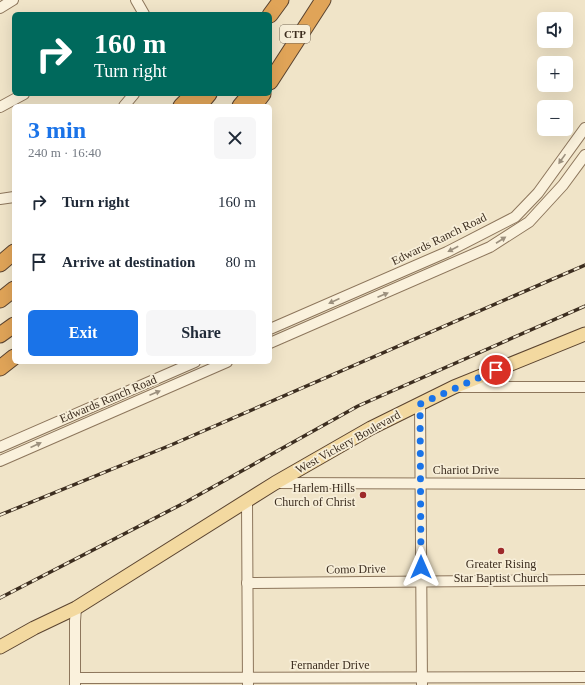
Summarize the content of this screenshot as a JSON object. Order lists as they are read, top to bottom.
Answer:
{
  "streets": {
    "highway": ["CTP"],
    "main road": ["West Vickery Boulevard"],
    "street": [
      "Edwards Ranch Road",
      "Chariot Drive",
      "Como Drive",
      "Fernander Drive"
    ]
  },
  "crossings": [
    ["West Vickery Boulevard", "Chariot Drive"]
  ],
  "places": ["Harlem Hills Church of Christ", "Greater Rising Star Baptist Church"],
  "page": {
    "map_buttons": ["+", "−"],
    "turn": ["160 m", "Turn right"],
    "heading": ["3 min", "240 m · 16:40"],
    "list": [
      {
        "name": "Turn right",
        "value": "160 m"
      },
      {
        "name": "Arrive at destination",
        "value": "80 m"
      }
    ],
    "buttons": ["Exit", "Share"]
  }
}
